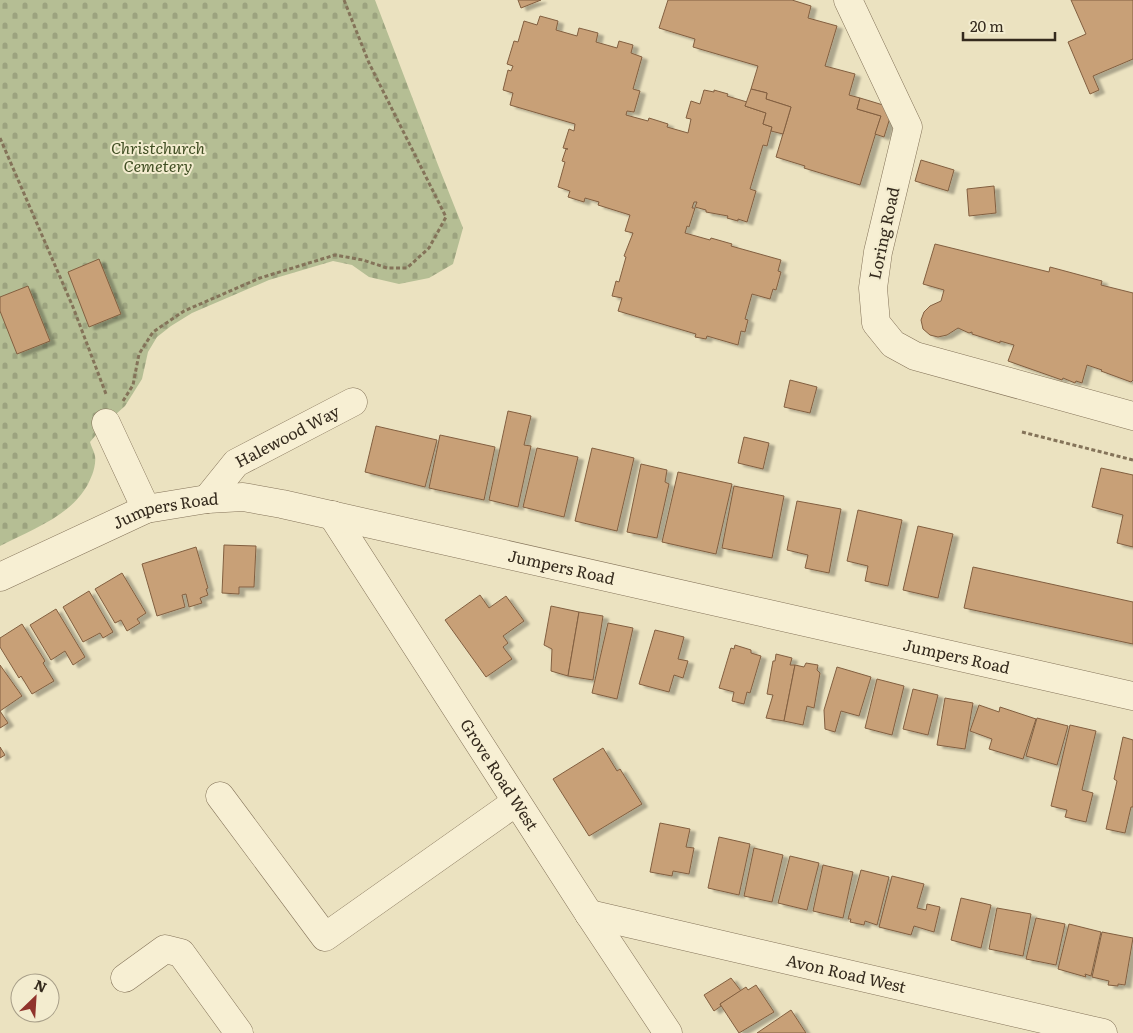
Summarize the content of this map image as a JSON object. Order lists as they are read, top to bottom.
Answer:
{
  "streets": {
    "street": [
      "Loring Road",
      "Halewood Way",
      "Jumpers Road",
      "Grove Road West",
      "Avon Road West"
    ]
  },
  "crossings": [
    ["Halewood Way", "Jumpers Road"],
    ["Jumpers Road", "Grove Road West"],
    ["Grove Road West", "Avon Road West"]
  ],
  "parks": ["Christchurch Cemetery"],
  "scale_bar": "20 m",
  "north": "top right"
}
